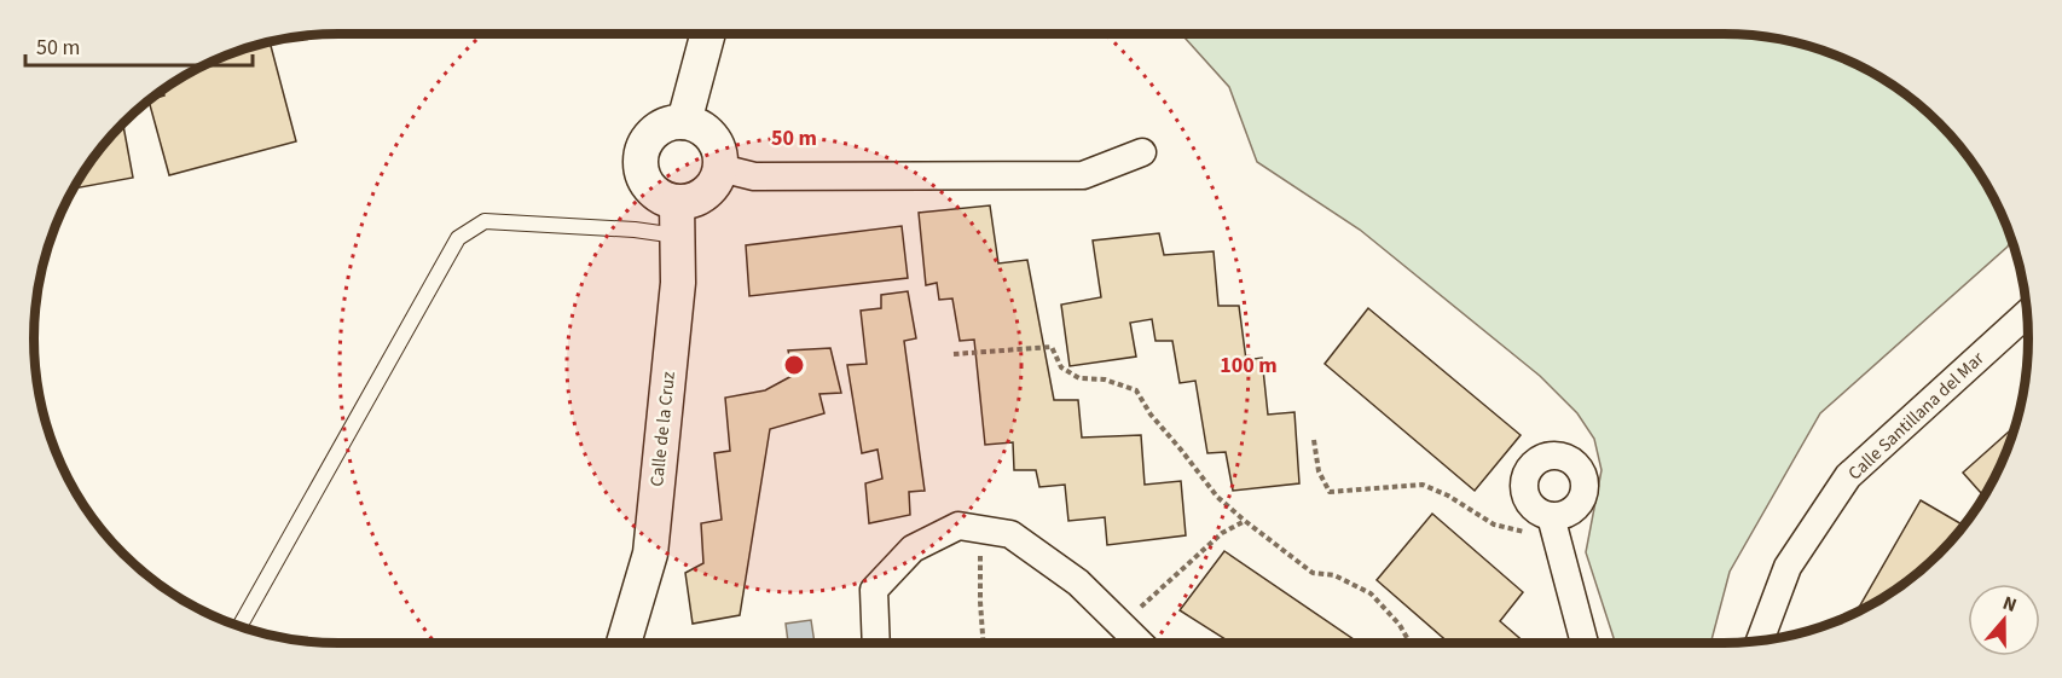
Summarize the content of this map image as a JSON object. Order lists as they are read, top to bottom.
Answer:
{
  "streets": {
    "street": ["Calle Santillana del Mar", "Calle de la Cruz"]
  },
  "scale_bar": "50 m",
  "north": "top",
  "rings": ["50 m", "100 m"]
}
